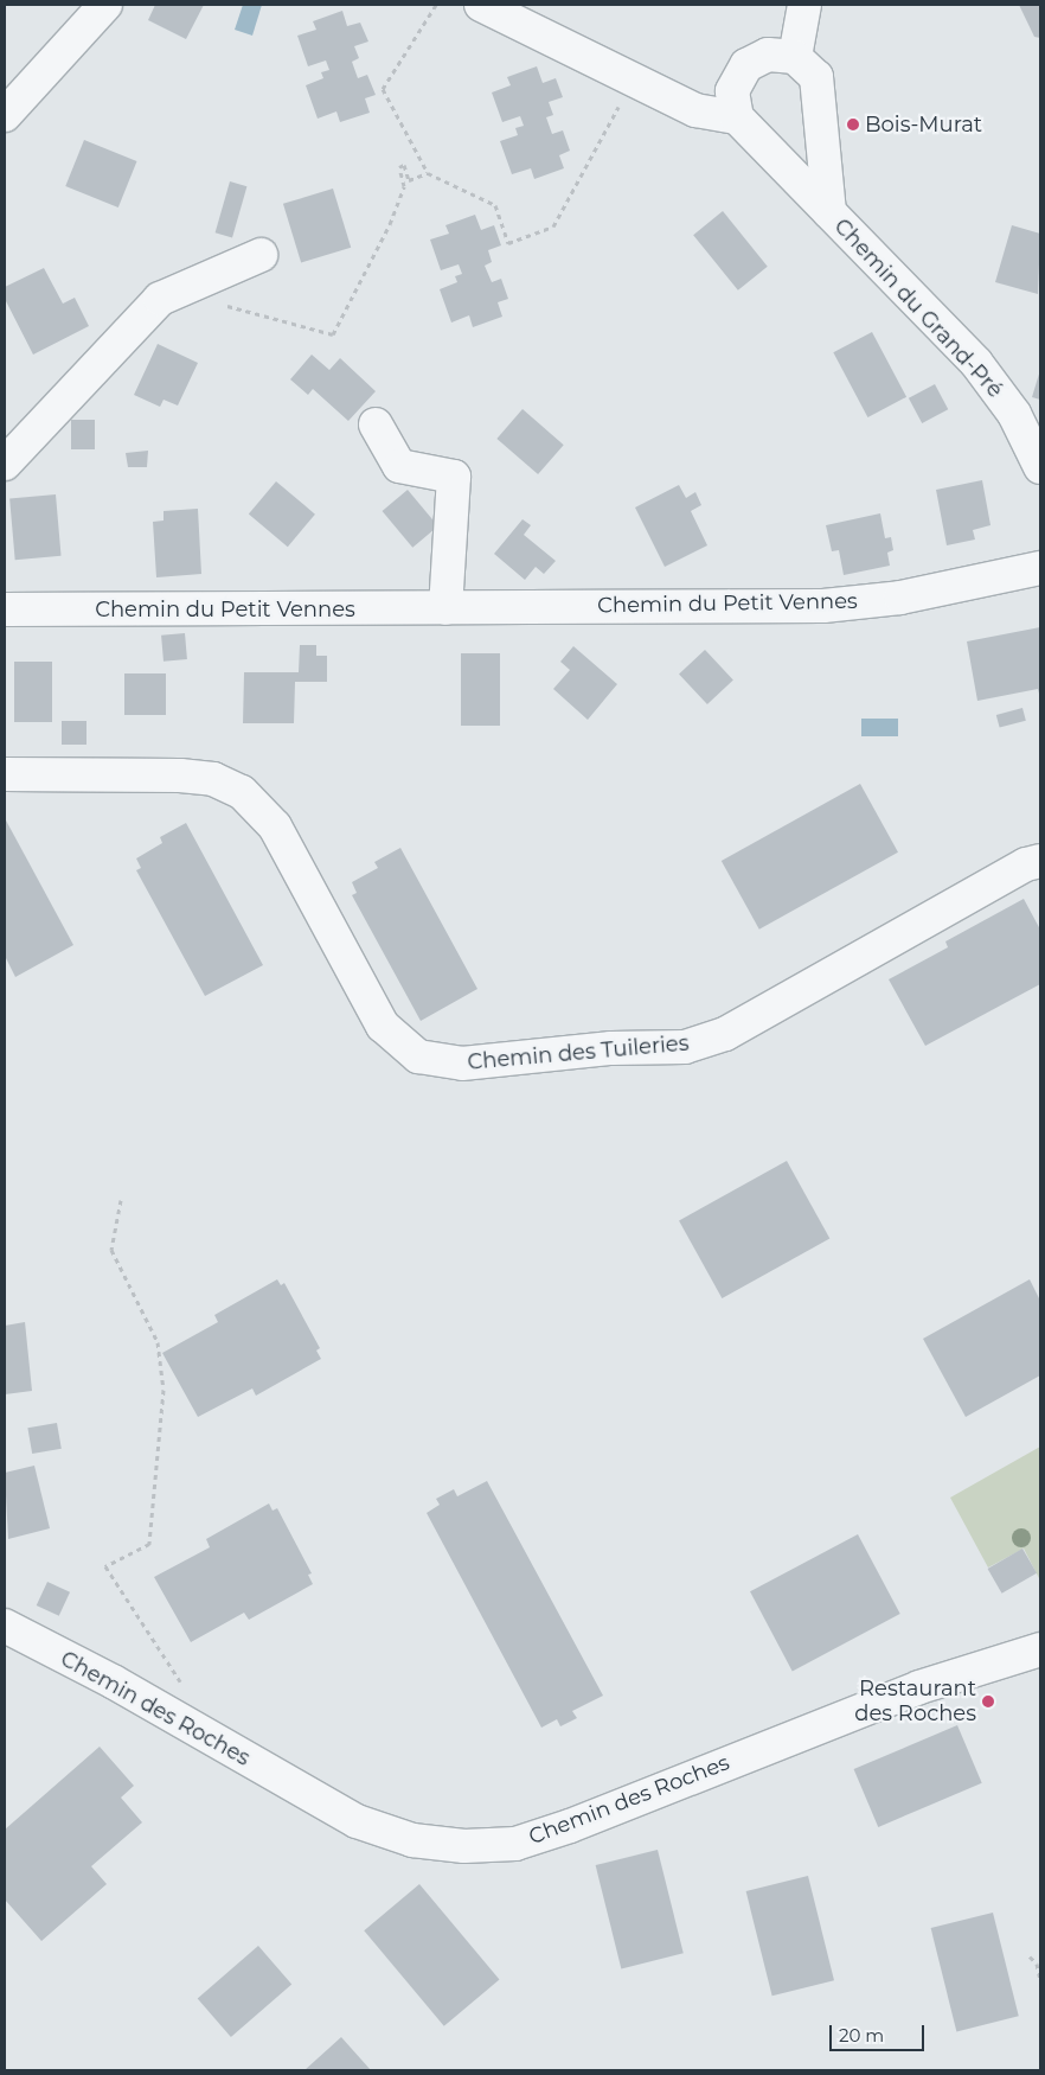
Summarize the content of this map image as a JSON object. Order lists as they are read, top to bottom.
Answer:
{
  "streets": {
    "street": [
      "Chemin du Grand-Pré",
      "Chemin du Petit Vennes",
      "Chemin des Tuileries",
      "Chemin des Roches"
    ]
  },
  "places": ["Bois-Murat", "Restaurant des Roches"],
  "scale_bar": "20 m"
}
